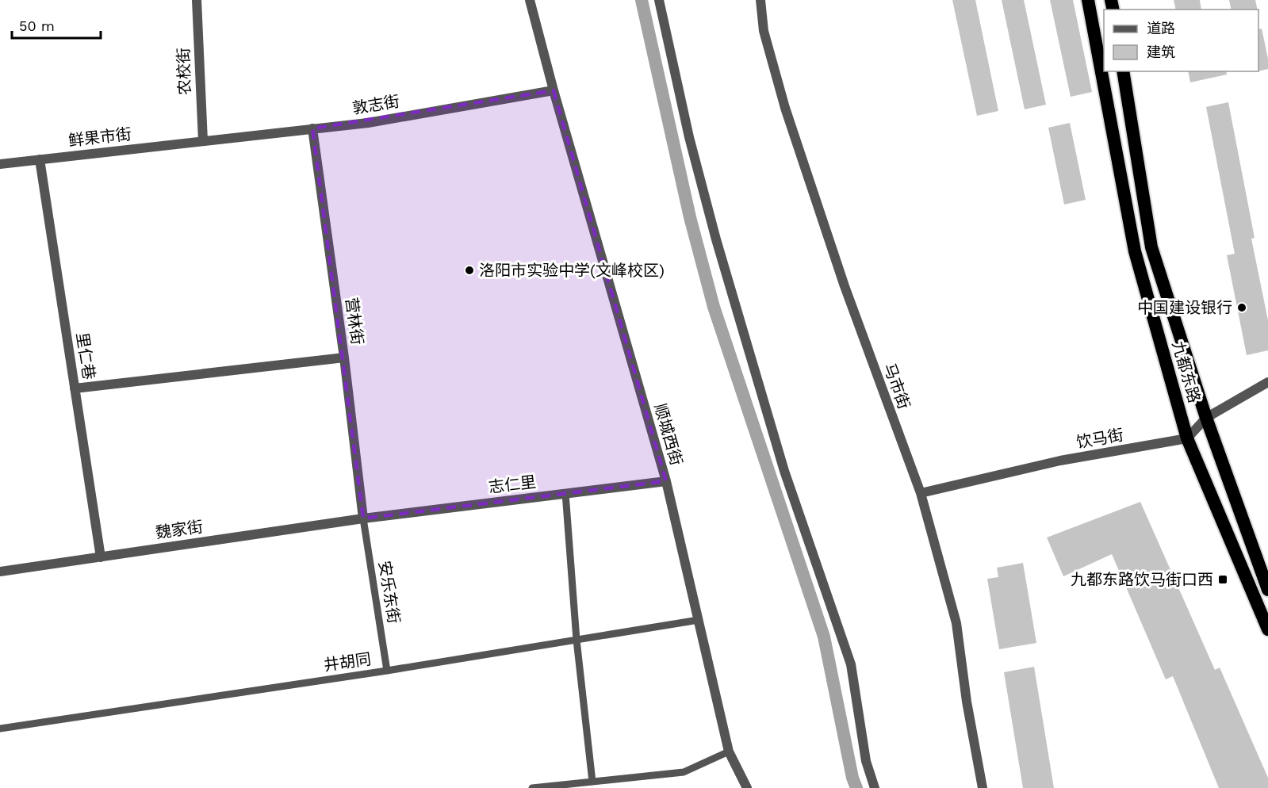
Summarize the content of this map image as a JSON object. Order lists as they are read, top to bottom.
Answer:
{
  "streets": {
    "highway": ["九都东路"],
    "street": [
      "农校街",
      "敦志街",
      "鲜果市街",
      "营林街",
      "里仁巷",
      "马市街",
      "顺城西街",
      "饮马街",
      "志仁里",
      "魏家街"
    ],
    "lane": ["安乐东街", "井胡同"]
  },
  "crossings": [
    ["农校街", "敦志街"],
    ["农校街", "鲜果市街"],
    ["敦志街", "鲜果市街"],
    ["敦志街", "营林街"],
    ["敦志街", "顺城西街"],
    ["鲜果市街", "里仁巷"],
    ["营林街", "志仁里"],
    ["营林街", "魏家街"],
    ["营林街", "安乐东街"],
    ["里仁巷", "魏家街"],
    ["九都东路", "饮马街"],
    ["马市街", "饮马街"],
    ["顺城西街", "志仁里"],
    ["顺城西街", "井胡同"],
    ["志仁里", "魏家街"],
    ["志仁里", "安乐东街"],
    ["魏家街", "安乐东街"],
    ["安乐东街", "井胡同"]
  ],
  "places": {
    "other": ["洛阳市实验中学(文峰校区)", "中国建设银行"],
    "transit": ["九都东路饮马街口西"]
  },
  "legend": ["道路", "建筑"],
  "scale_bar": "50 m"
}
